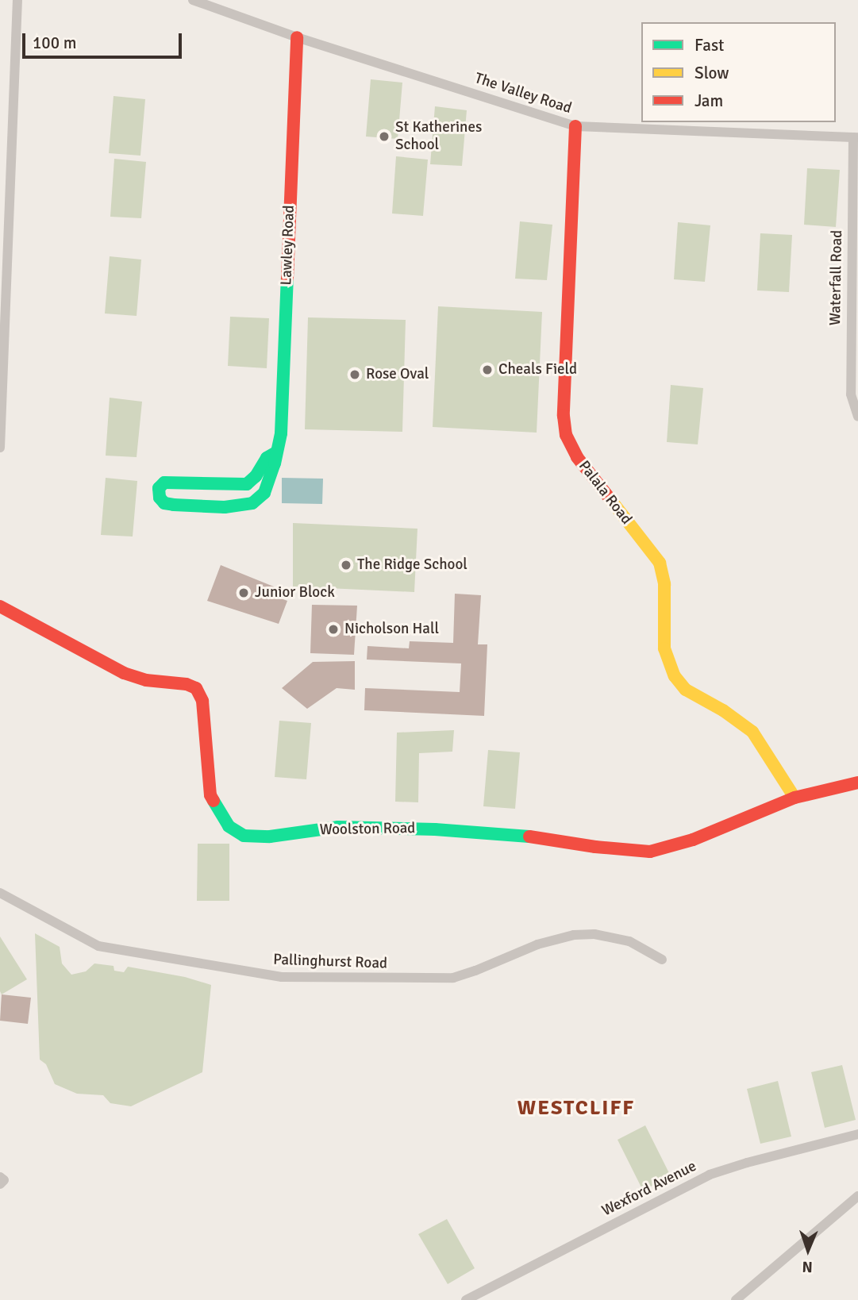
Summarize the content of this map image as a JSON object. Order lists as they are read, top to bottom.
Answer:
{
  "streets": {
    "street": [
      "The Valley Road",
      "Lawley Road",
      "Waterfall Road",
      "Palala Road",
      "Woolston Road",
      "Pallinghurst Road",
      "Wexford Avenue"
    ]
  },
  "crossings": [
    ["The Valley Road", "Lawley Road"],
    ["The Valley Road", "Waterfall Road"],
    ["The Valley Road", "Palala Road"],
    ["Palala Road", "Woolston Road"]
  ],
  "districts": ["WESTCLIFF"],
  "places": [
    "St Katherines School",
    "Cheals Field",
    "Rose Oval",
    "The Ridge School",
    "Junior Block",
    "Nicholson Hall"
  ],
  "legend": ["Fast", "Slow", "Jam"],
  "scale_bar": "100 m",
  "north": "bottom"
}
